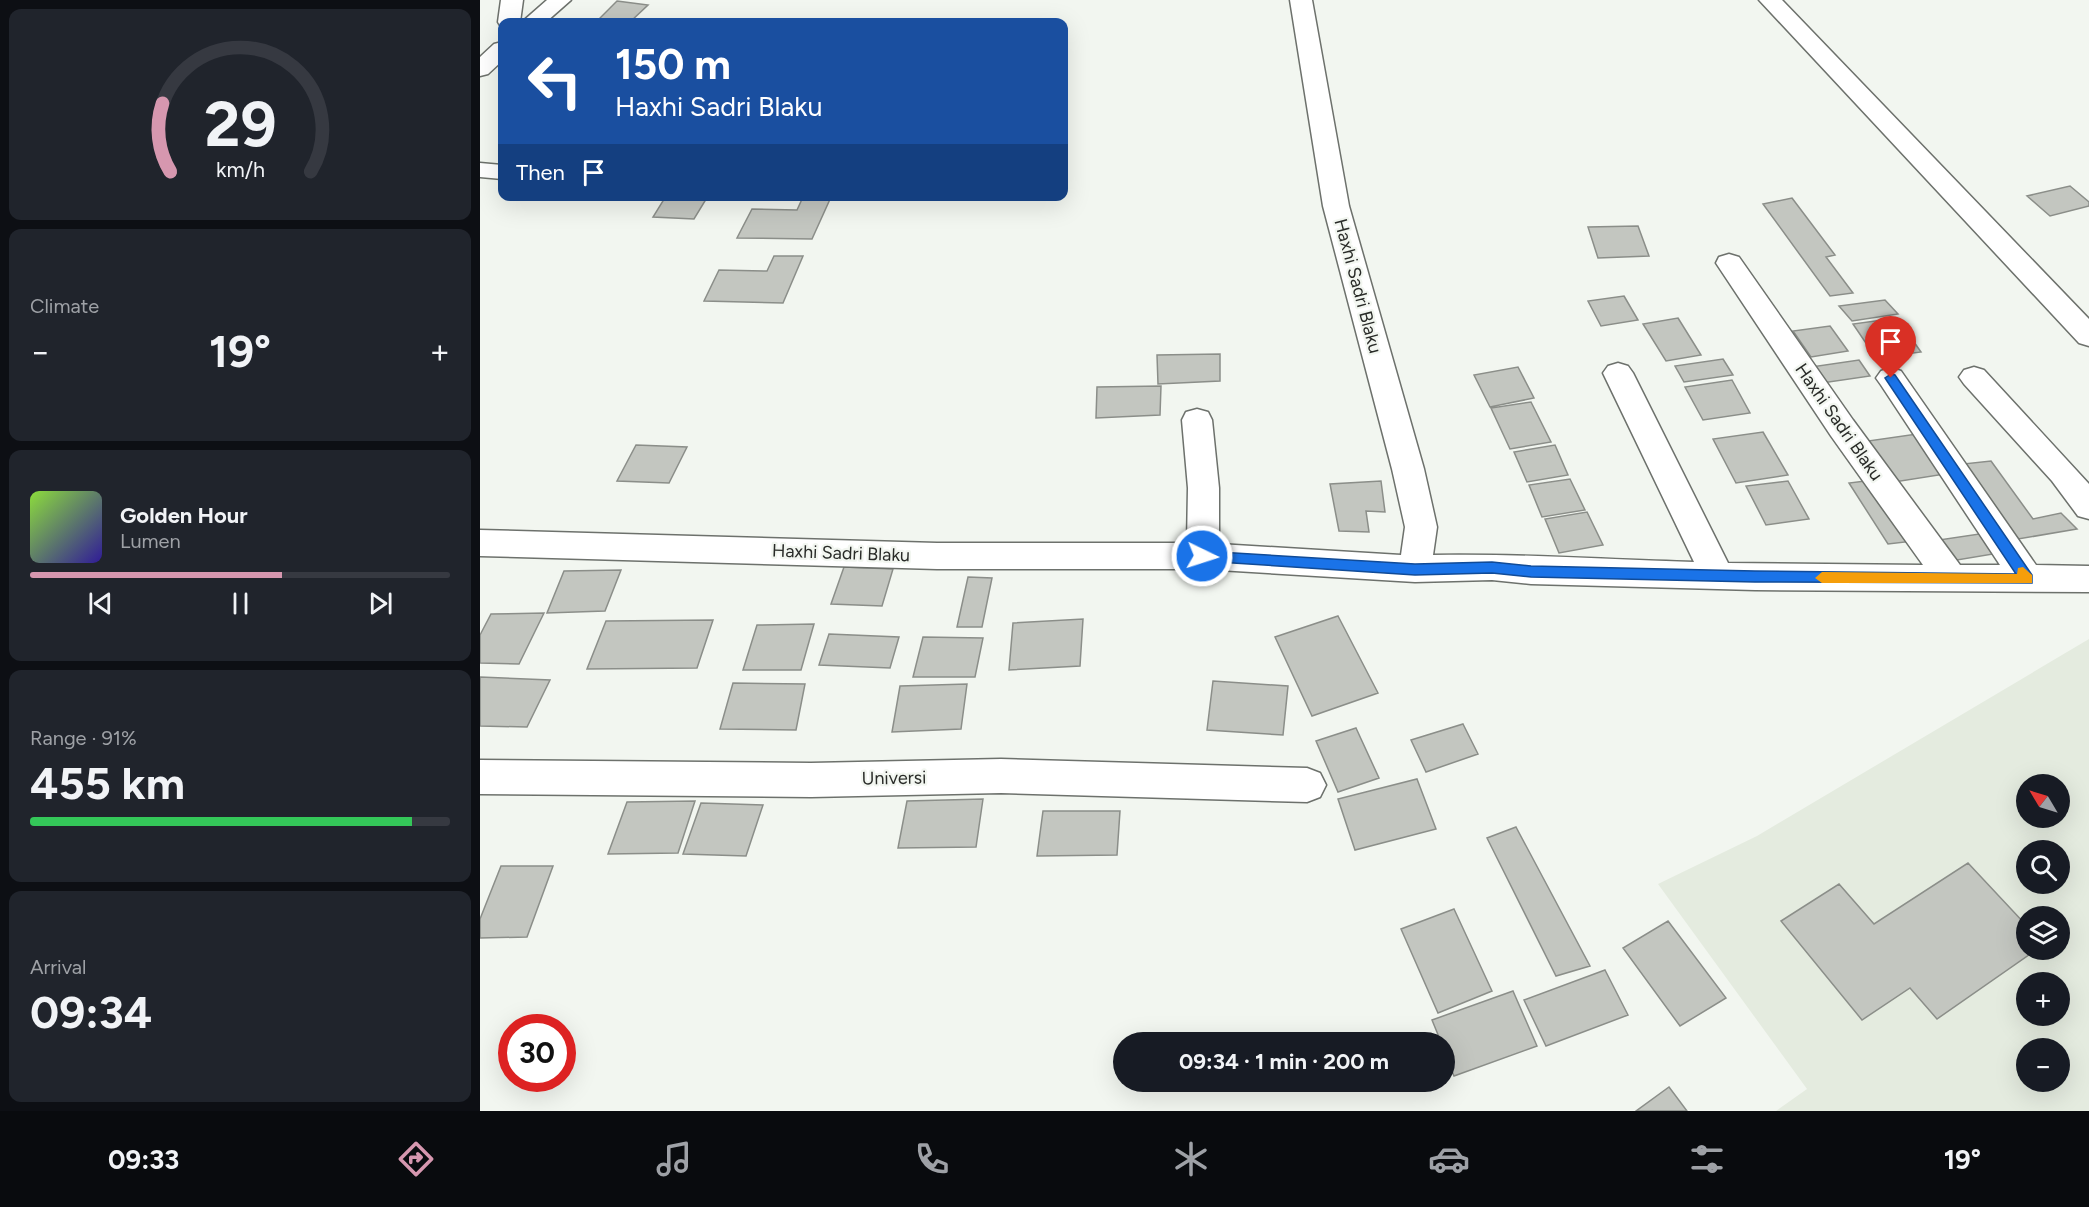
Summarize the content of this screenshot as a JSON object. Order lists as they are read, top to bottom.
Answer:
{
  "streets": {
    "street": ["Haxhi Sadri Blaku", "Universi"]
  },
  "north": "top left",
  "page": {
    "turn": ["150 m", "Haxhi Sadri Blaku"],
    "then": "Then",
    "tile": [
      "Climate",
      ["Range · 91%", "455 km"],
      ["Arrival", "09:34"]
    ],
    "heat": ["−", "19°", "+"],
    "song": ["Golden Hour", "Lumen"],
    "map_buttons": ["+", "−"],
    "limit": "30",
    "trip": "09:34 · 1 min · 200 m",
    "tabs": ["09:33", "19°"],
    "gauge": ["29", "km/h"]
  }
}
